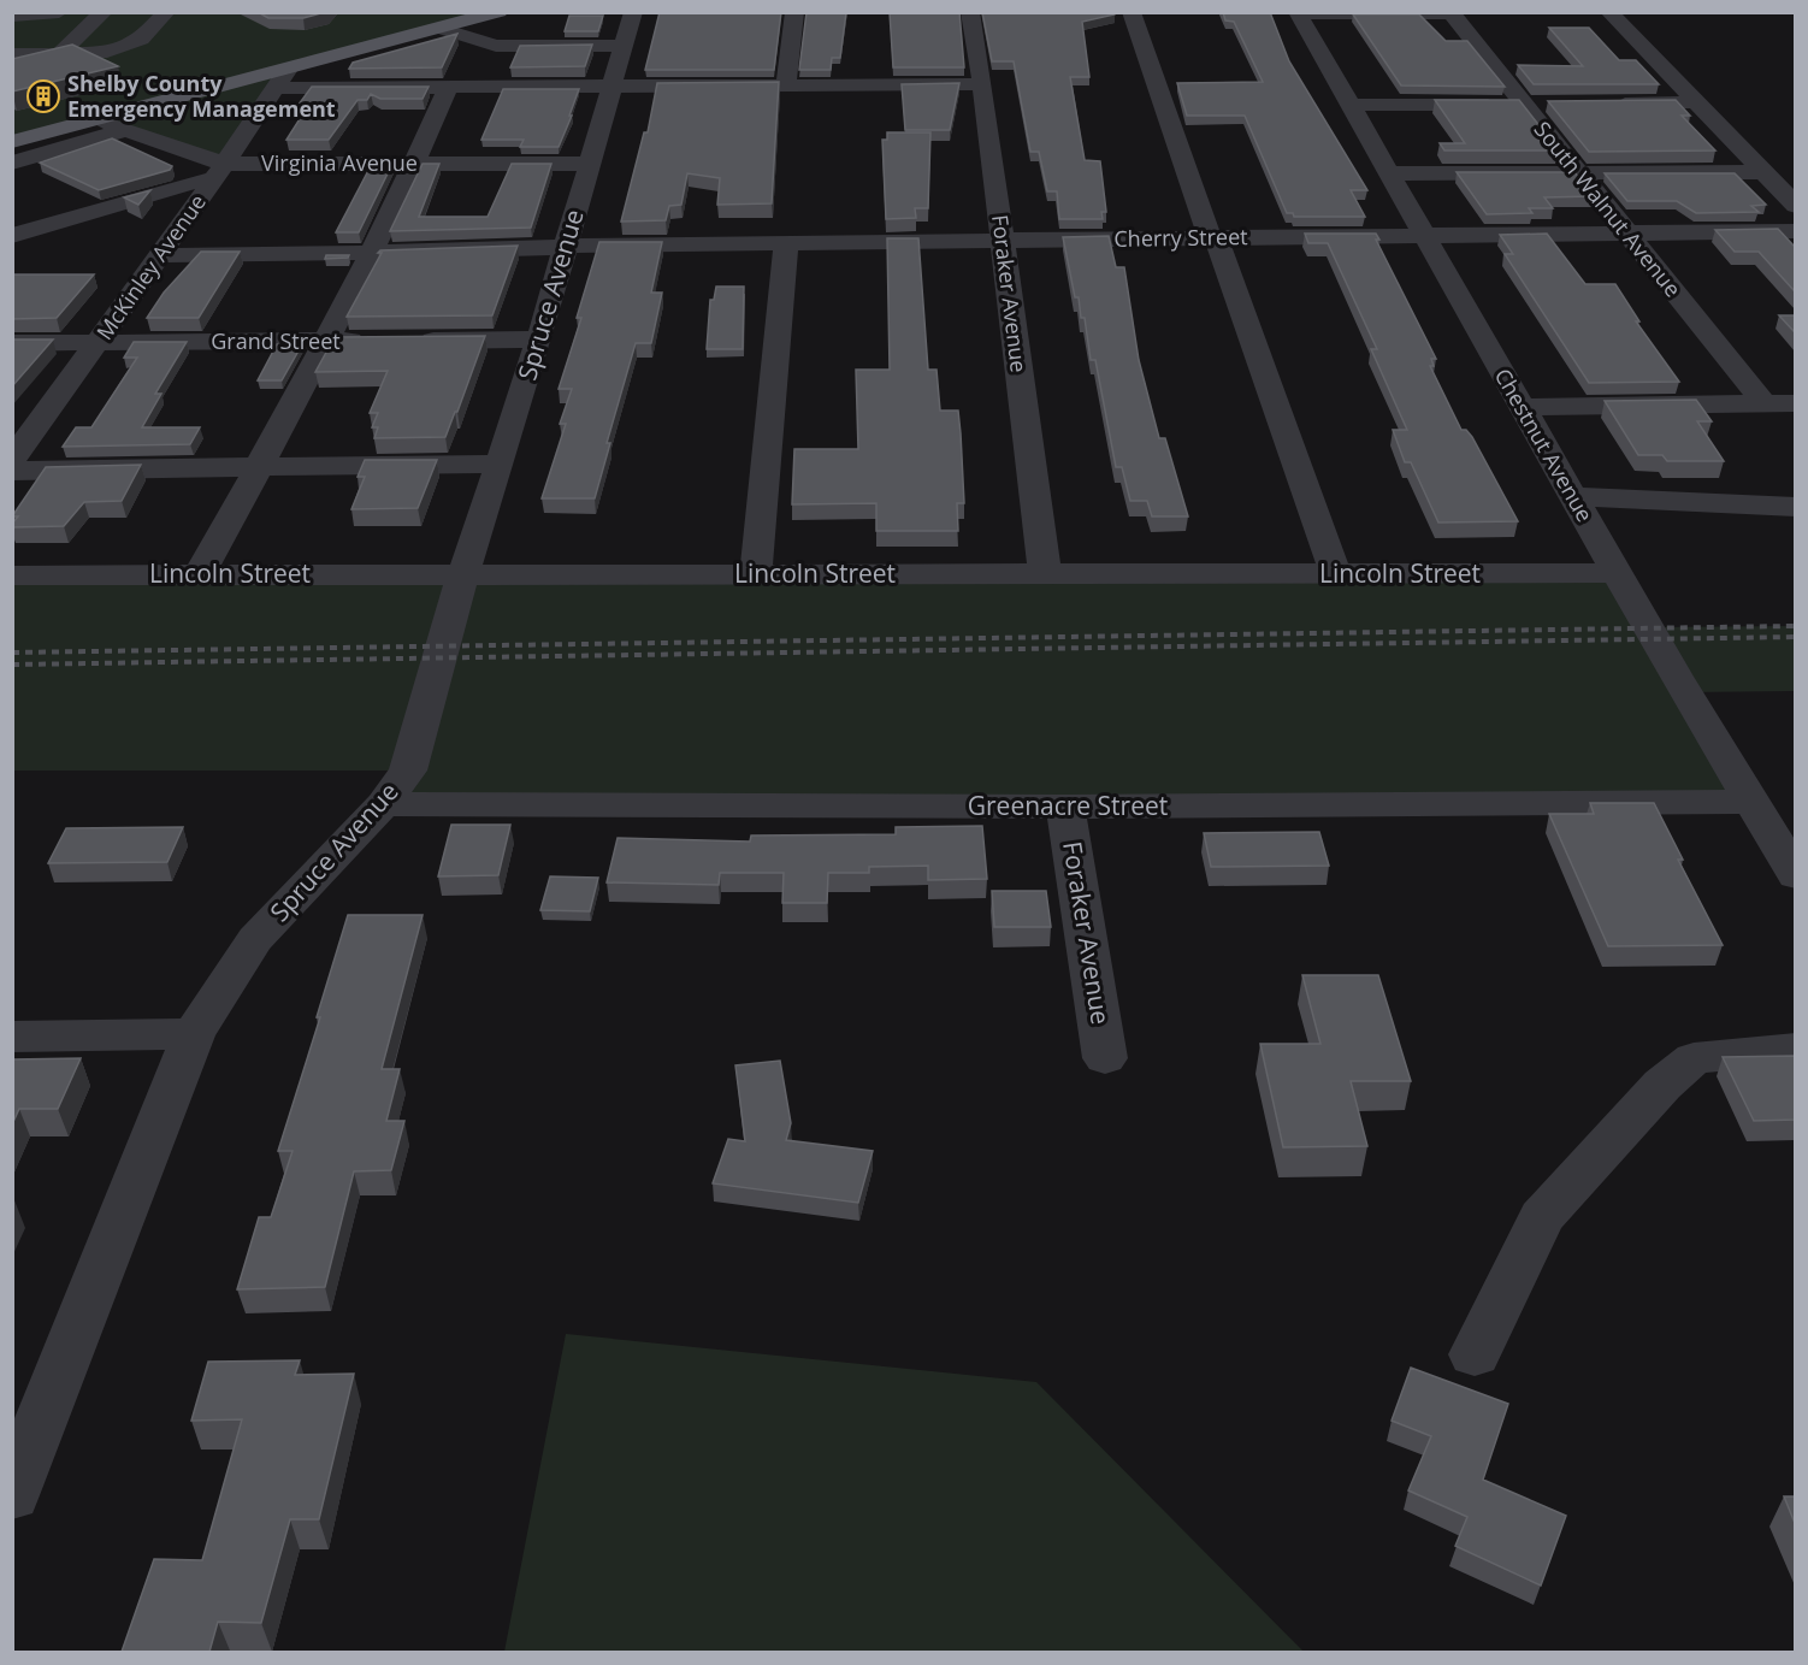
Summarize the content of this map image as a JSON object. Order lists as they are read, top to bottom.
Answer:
{
  "streets": {
    "street": [
      "Virginia Avenue",
      "South Walnut Avenue",
      "Cherry Street",
      "McKinley Avenue",
      "Foraker Avenue",
      "Spruce Avenue",
      "Grand Street",
      "Chestnut Avenue",
      "Lincoln Street",
      "Greenacre Street"
    ]
  },
  "crossings": [
    ["Virginia Avenue", "McKinley Avenue"],
    ["Virginia Avenue", "Spruce Avenue"],
    ["South Walnut Avenue", "Cherry Street"],
    ["Cherry Street", "McKinley Avenue"],
    ["Cherry Street", "Foraker Avenue"],
    ["Cherry Street", "Spruce Avenue"],
    ["Cherry Street", "Chestnut Avenue"],
    ["McKinley Avenue", "Grand Street"],
    ["Foraker Avenue", "Lincoln Street"],
    ["Foraker Avenue", "Greenacre Street"],
    ["Spruce Avenue", "Lincoln Street"],
    ["Spruce Avenue", "Greenacre Street"],
    ["Chestnut Avenue", "Lincoln Street"],
    ["Chestnut Avenue", "Greenacre Street"]
  ],
  "places": {
    "building": ["Shelby County Emergency Management"]
  }
}
